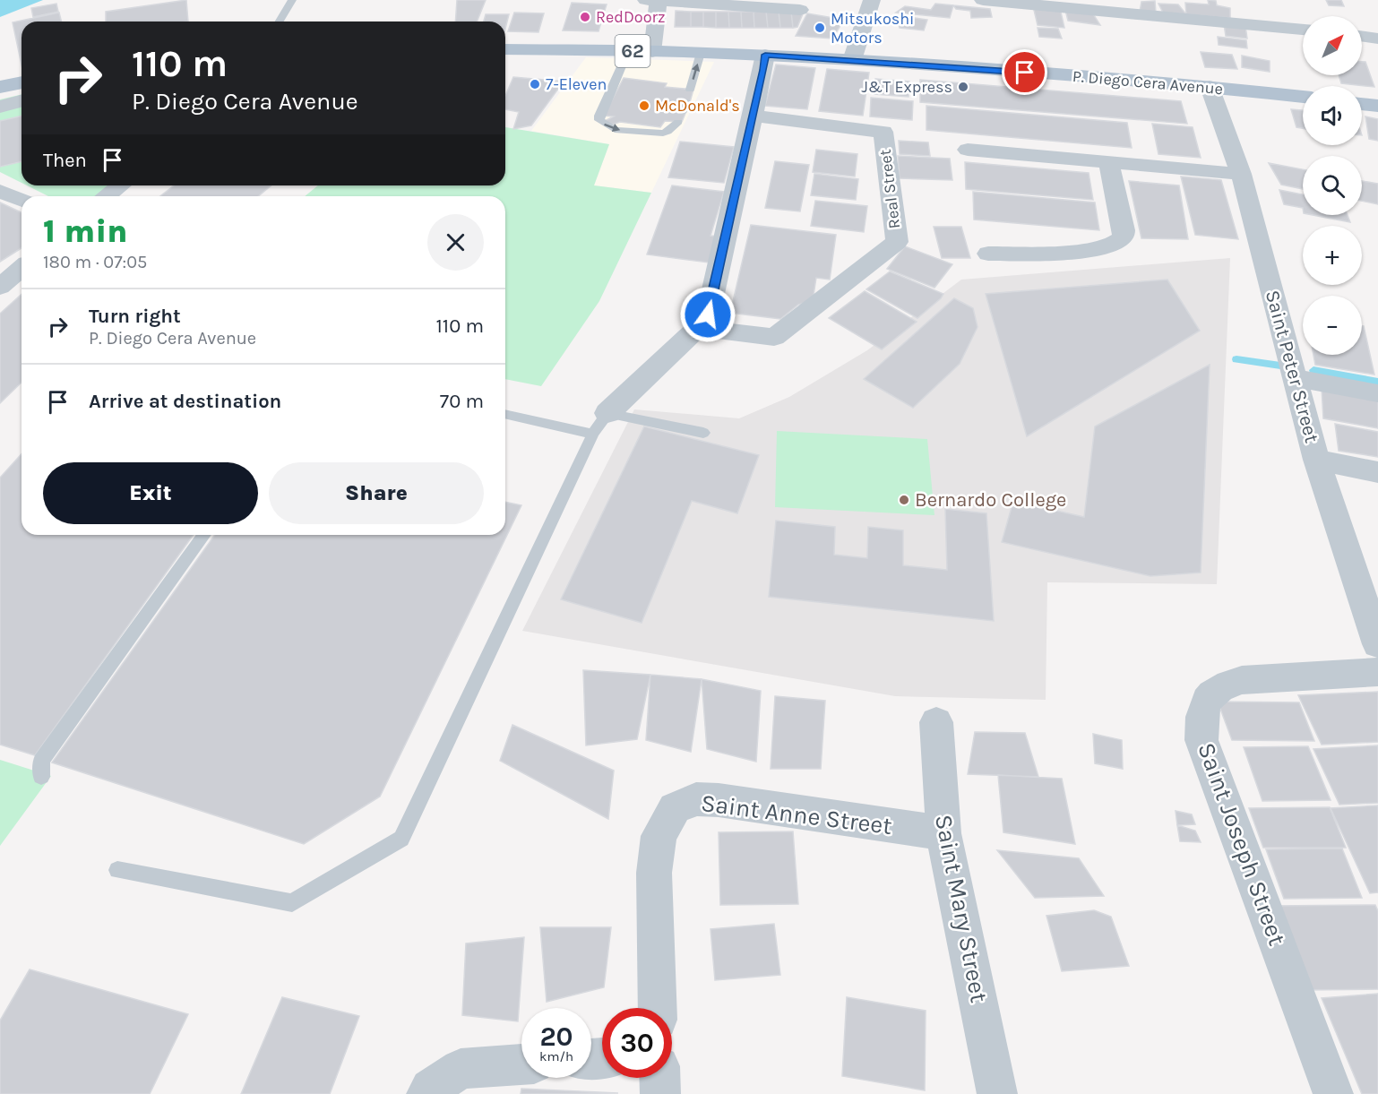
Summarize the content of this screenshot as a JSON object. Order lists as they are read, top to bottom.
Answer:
{
  "streets": {
    "main road": ["62", "P. Diego Cera Avenue"],
    "street": [
      "Real Street",
      "Saint Peter Street",
      "Saint Anne Street",
      "Saint Joseph Street",
      "Saint Mary Street"
    ]
  },
  "crossings": [
    ["P. Diego Cera Avenue", "Saint Peter Street"],
    ["Saint Anne Street", "Saint Mary Street"]
  ],
  "places": [
    "RedDoorz",
    "Mitsukoshi Motors",
    "7-Eleven",
    "J&T Express",
    "McDonald's",
    "Bernardo College"
  ],
  "north": "top right",
  "page": {
    "map_buttons": ["+", "−"],
    "turn": ["110 m", "P. Diego Cera Avenue"],
    "then": "Then",
    "heading": ["1 min", "180 m · 07:05"],
    "list": [
      {
        "name": "Turn right",
        "note": "P. Diego Cera Avenue",
        "value": "110 m"
      },
      {
        "name": "Arrive at destination",
        "value": "70 m"
      }
    ],
    "buttons": ["Exit", "Share"],
    "speed": "20 km/h",
    "limit": "30"
  }
}
